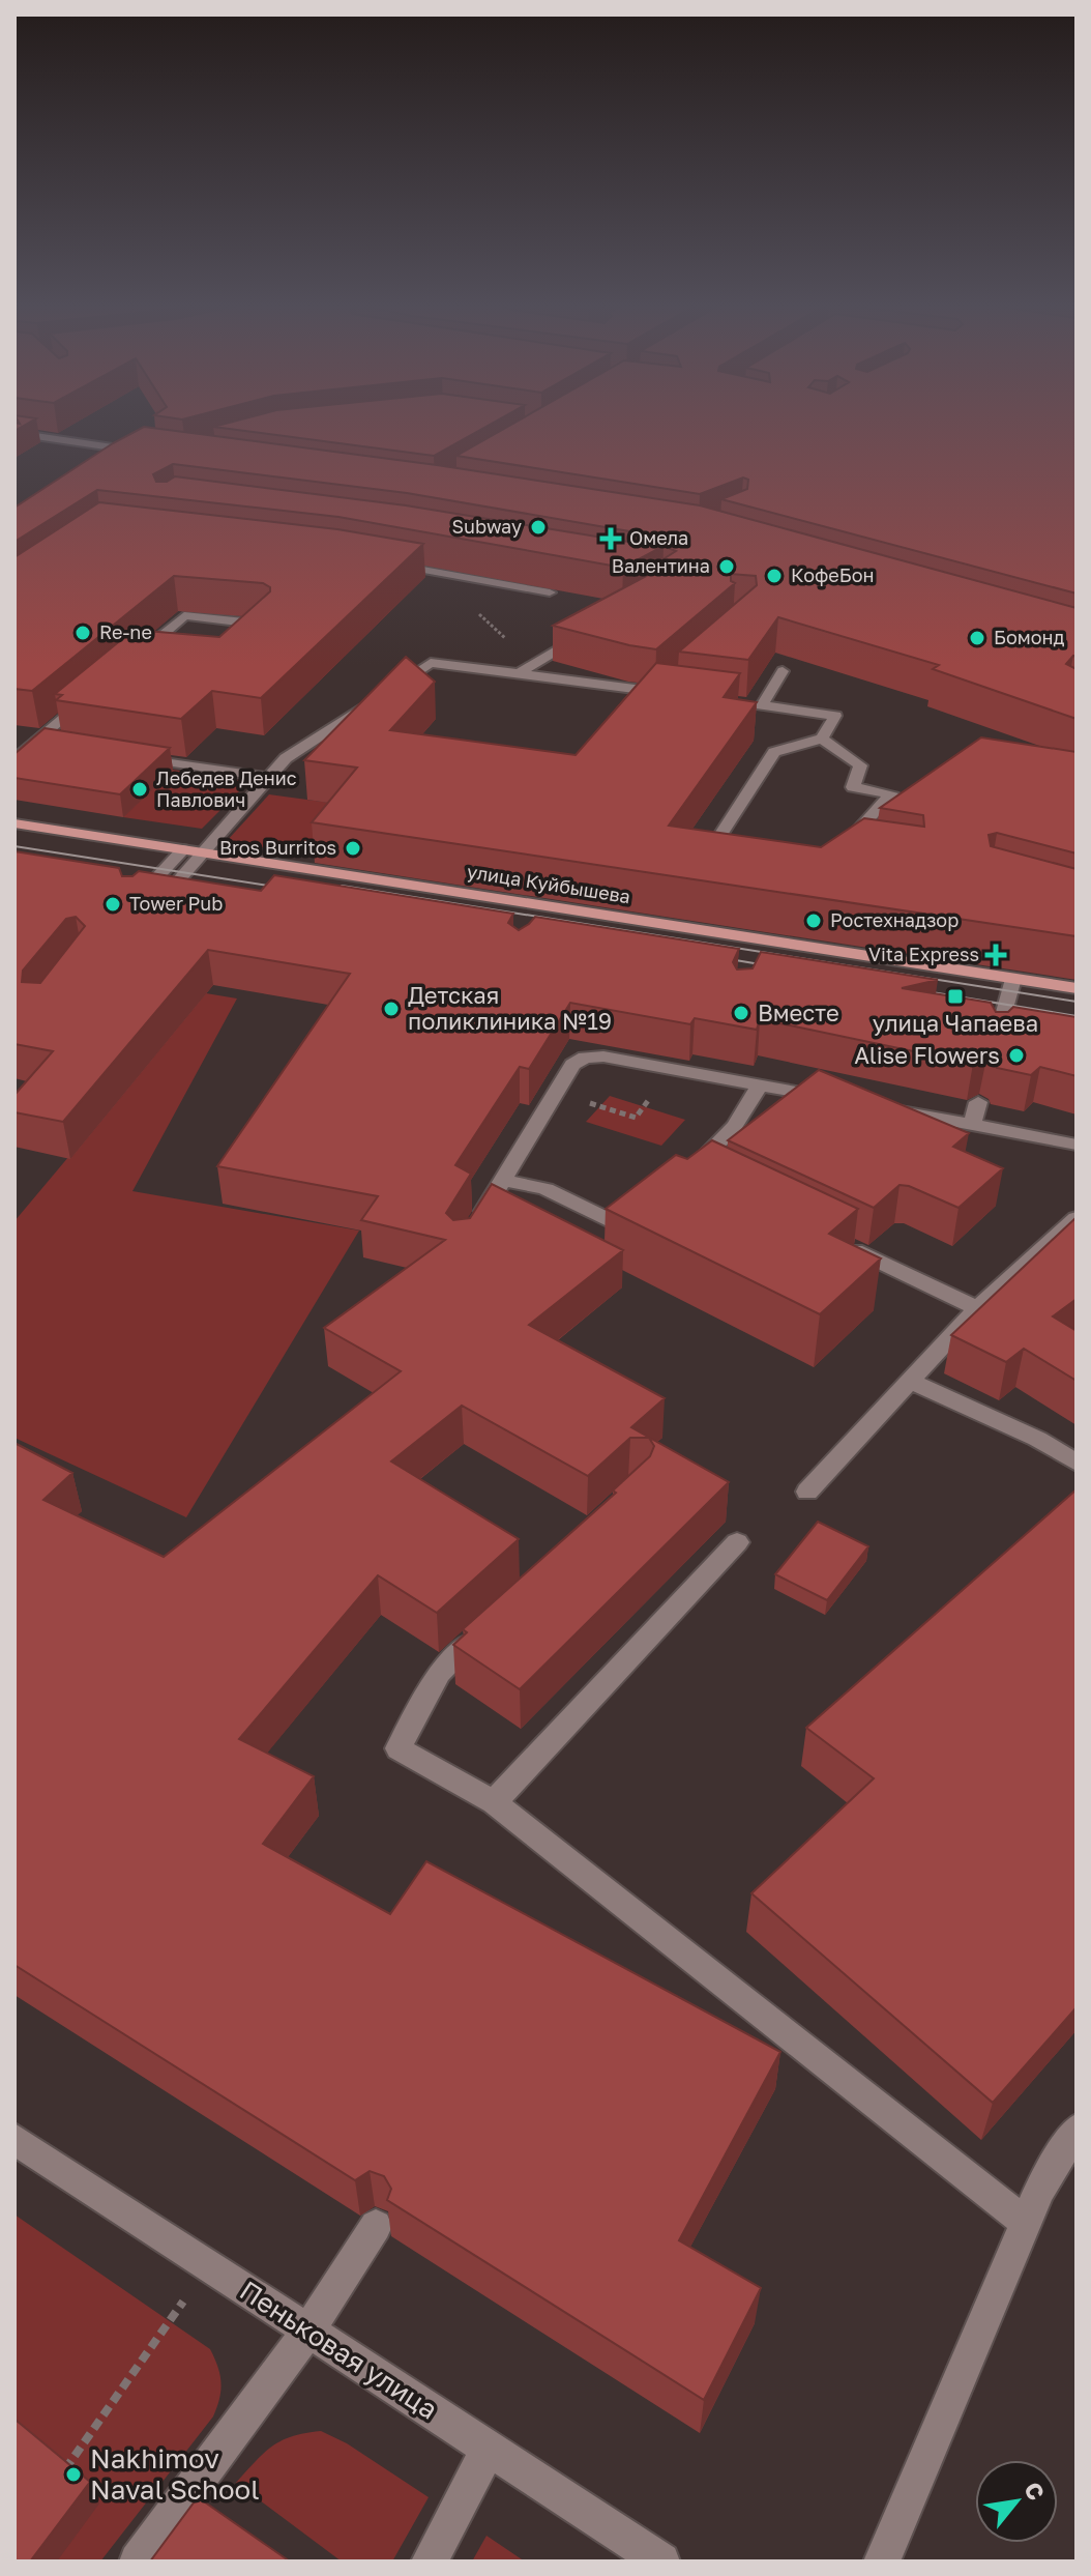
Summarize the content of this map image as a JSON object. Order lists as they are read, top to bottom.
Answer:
{
  "streets": {
    "main road": ["улица Куйбышева"],
    "street": ["Пеньковая улица"]
  },
  "places": {
    "other": [
      "Subway",
      "Валентина",
      "КофеБон",
      "Re-ne",
      "Бомонд",
      "Лебедев Денис Павлович",
      "Bros Burritos",
      "Tower Pub",
      "Ростехнадзор",
      "Детская поликлиника №19",
      "Вместе",
      "Alise Flowers",
      "Nakhimov Naval School"
    ],
    "health": ["Омела", "Vita Express"],
    "transit": ["улица Чапаева"]
  },
  "north": "top right"
}
